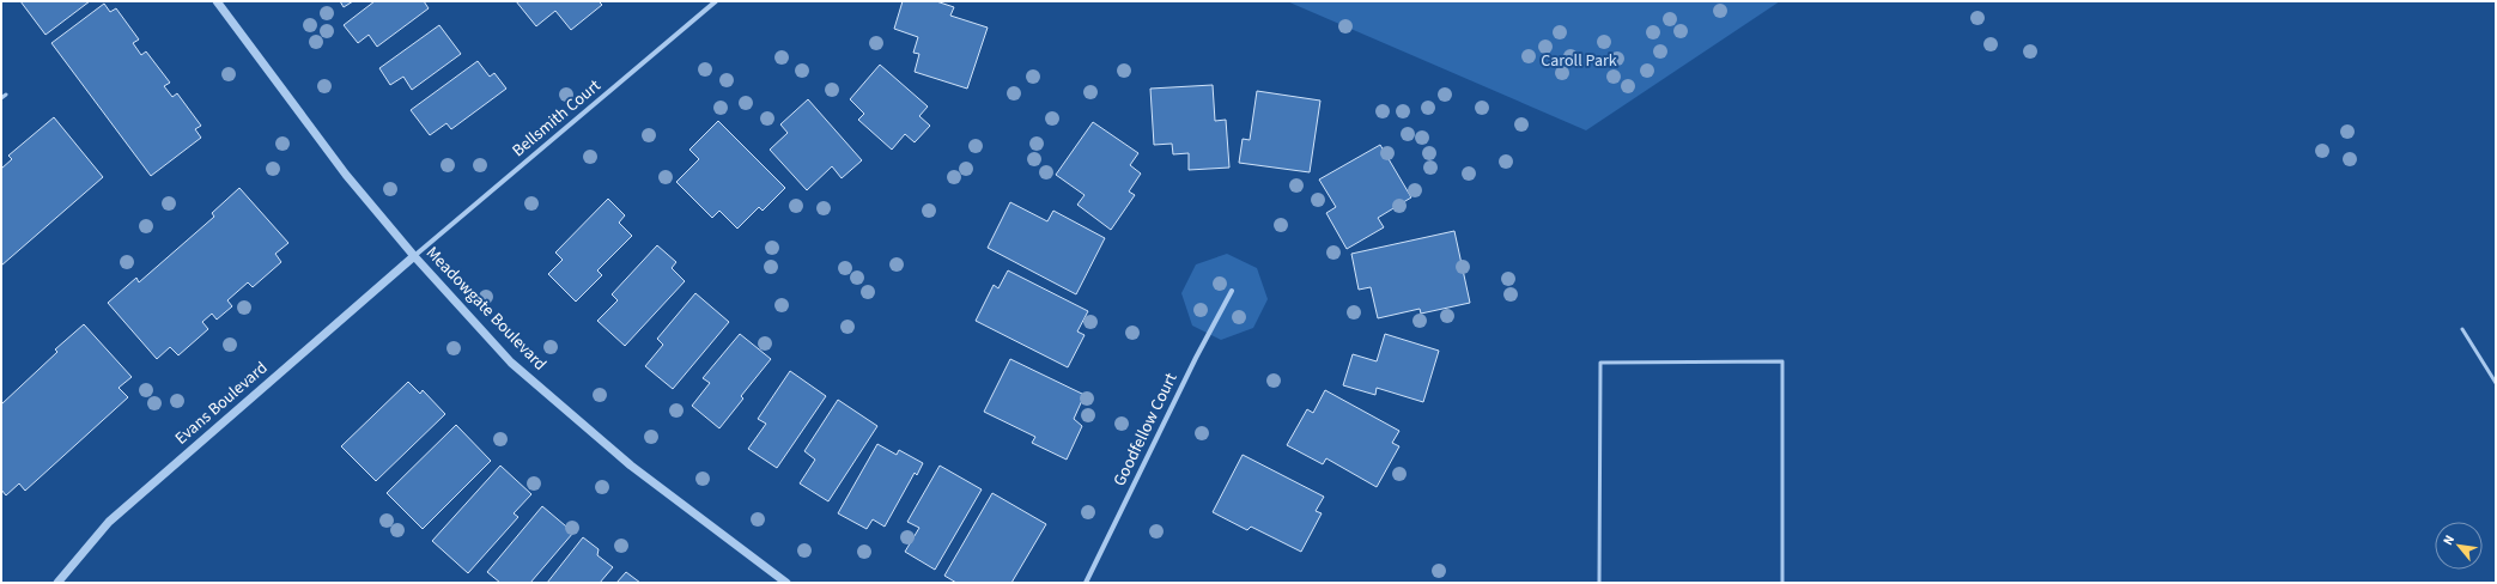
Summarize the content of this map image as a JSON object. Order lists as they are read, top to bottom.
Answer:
{
  "streets": {
    "street": [
      "Bellsmith Court",
      "Meadowgate Boulevard",
      "Evans Boulevard",
      "Goodfellow Court"
    ]
  },
  "crossings": [
    ["Bellsmith Court", "Meadowgate Boulevard"],
    ["Bellsmith Court", "Evans Boulevard"],
    ["Meadowgate Boulevard", "Evans Boulevard"]
  ],
  "parks": ["Caroll Park"],
  "north": "top left"
}
